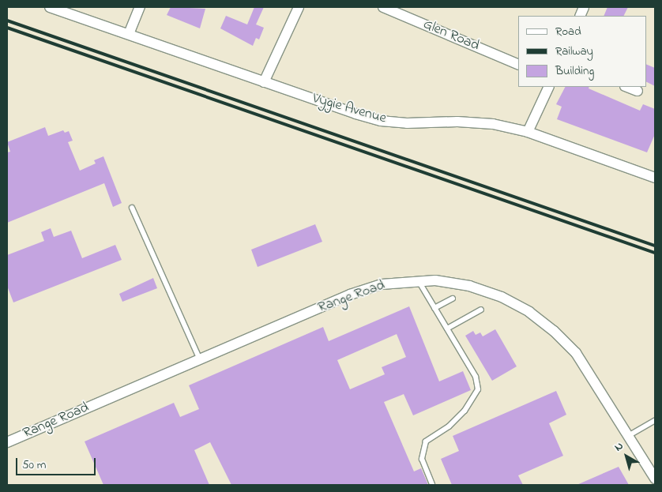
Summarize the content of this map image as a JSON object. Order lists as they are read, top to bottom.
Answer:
{
  "streets": {
    "street": ["Glen Road", "Vygie Avenue", "Range Road"]
  },
  "legend": ["Road", "Railway", "Building"],
  "scale_bar": "50 m",
  "north": "top left"
}
